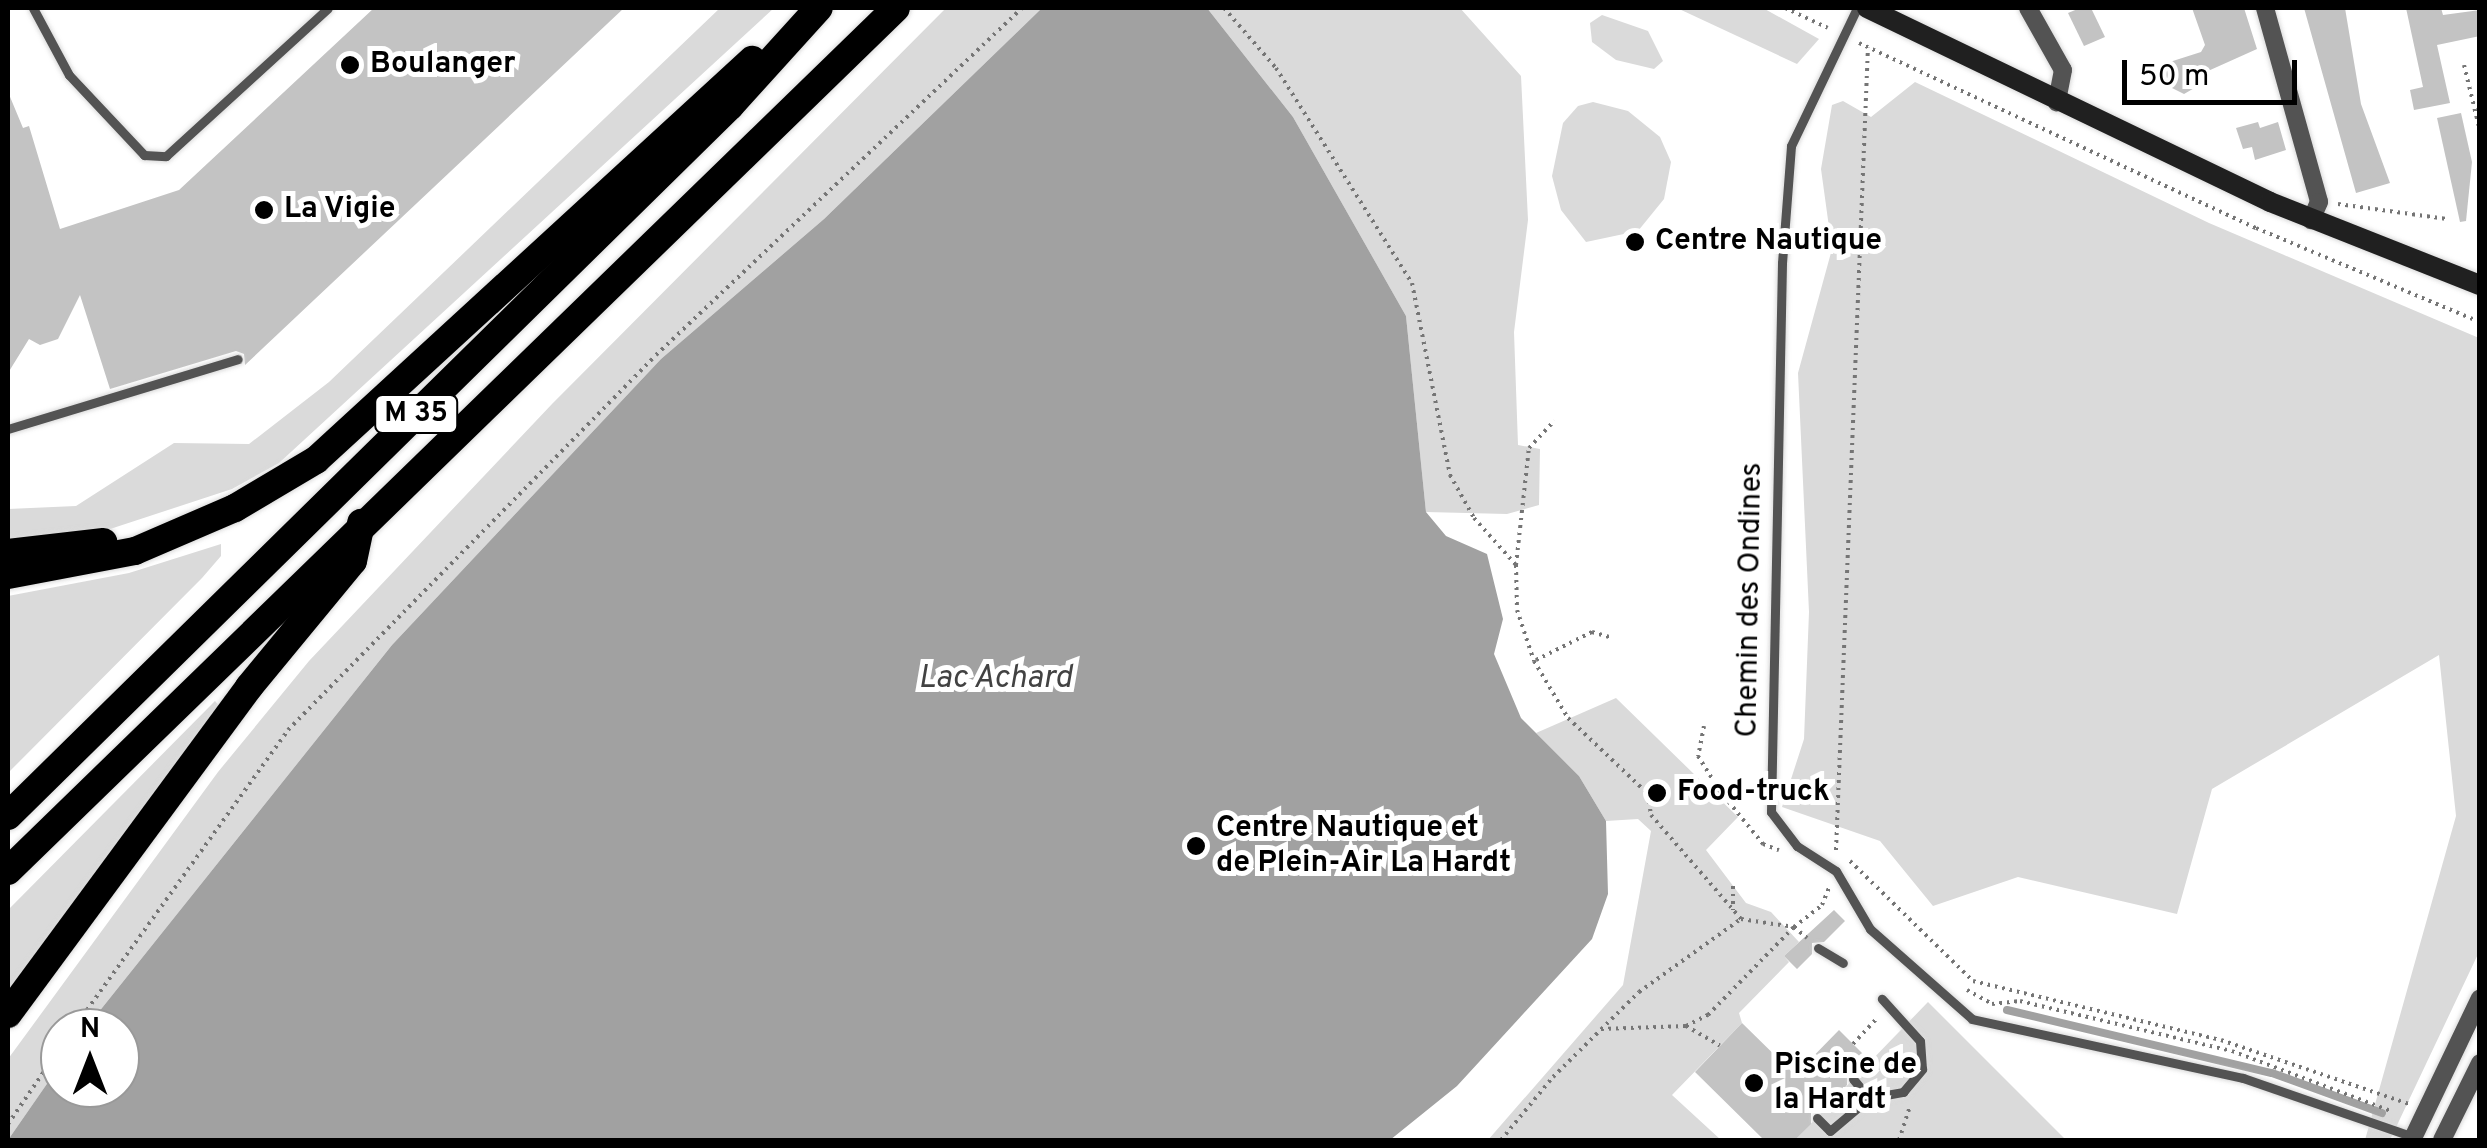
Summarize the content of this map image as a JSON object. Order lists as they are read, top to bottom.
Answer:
{
  "streets": {
    "highway": ["M 35"],
    "lane": ["Chemin des Ondines"]
  },
  "water": ["Lac Achard"],
  "places": [
    "Boulanger",
    "La Vigie",
    "Centre Nautique",
    "Food-truck",
    "Centre Nautique et de Plein-Air La Hardt",
    "Piscine de la Hardt"
  ],
  "scale_bar": "50 m",
  "north": "top"
}
